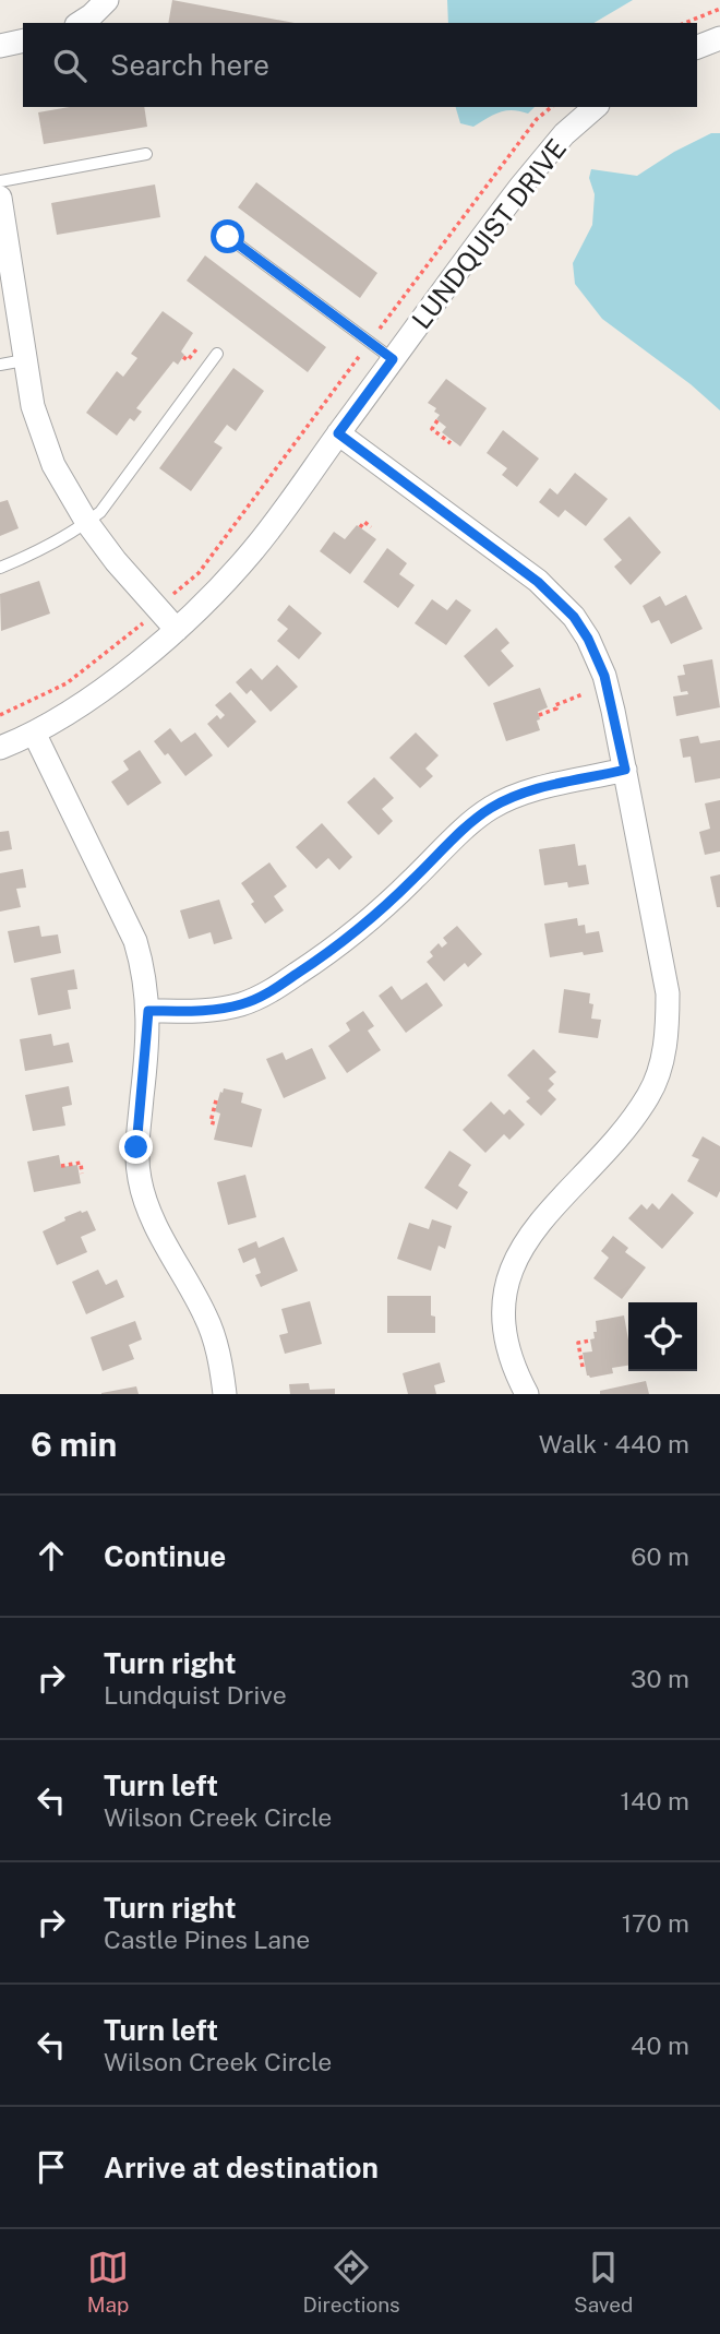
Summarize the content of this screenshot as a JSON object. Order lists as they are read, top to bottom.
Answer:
{
  "streets": {
    "street": ["LUNDQUIST DRIVE"]
  },
  "page": {
    "search": "Search here",
    "heading": ["6 min", "Walk · 440 m"],
    "list": [
      ["Continue", "60 m"],
      ["Turn right", "Lundquist Drive", "30 m"],
      ["Turn left", "Wilson Creek Circle", "140 m"],
      ["Turn right", "Castle Pines Lane", "170 m"],
      ["Turn left", "Wilson Creek Circle", "40 m"],
      "Arrive at destination"
    ],
    "nav": ["Map", "Directions", "Saved"]
  }
}
